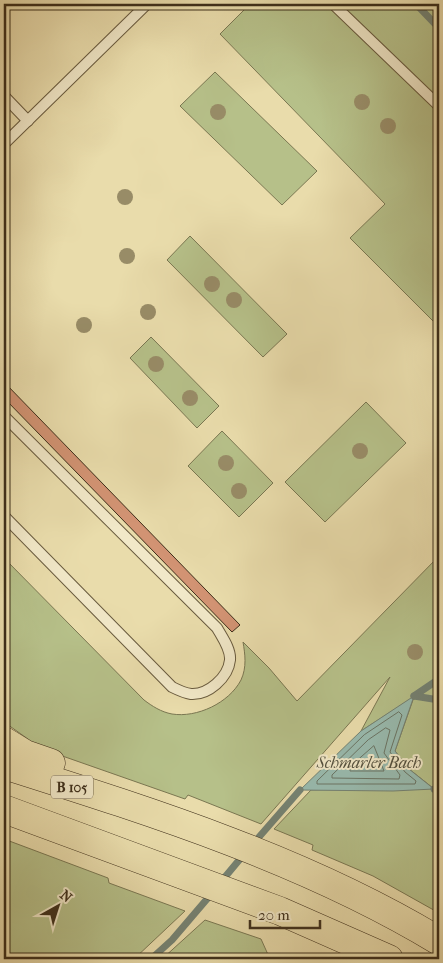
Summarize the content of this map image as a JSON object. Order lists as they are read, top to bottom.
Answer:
{
  "streets": {
    "highway": ["B 105"]
  },
  "water": ["Schmarler Bach"],
  "scale_bar": "20 m",
  "north": "top right"
}
